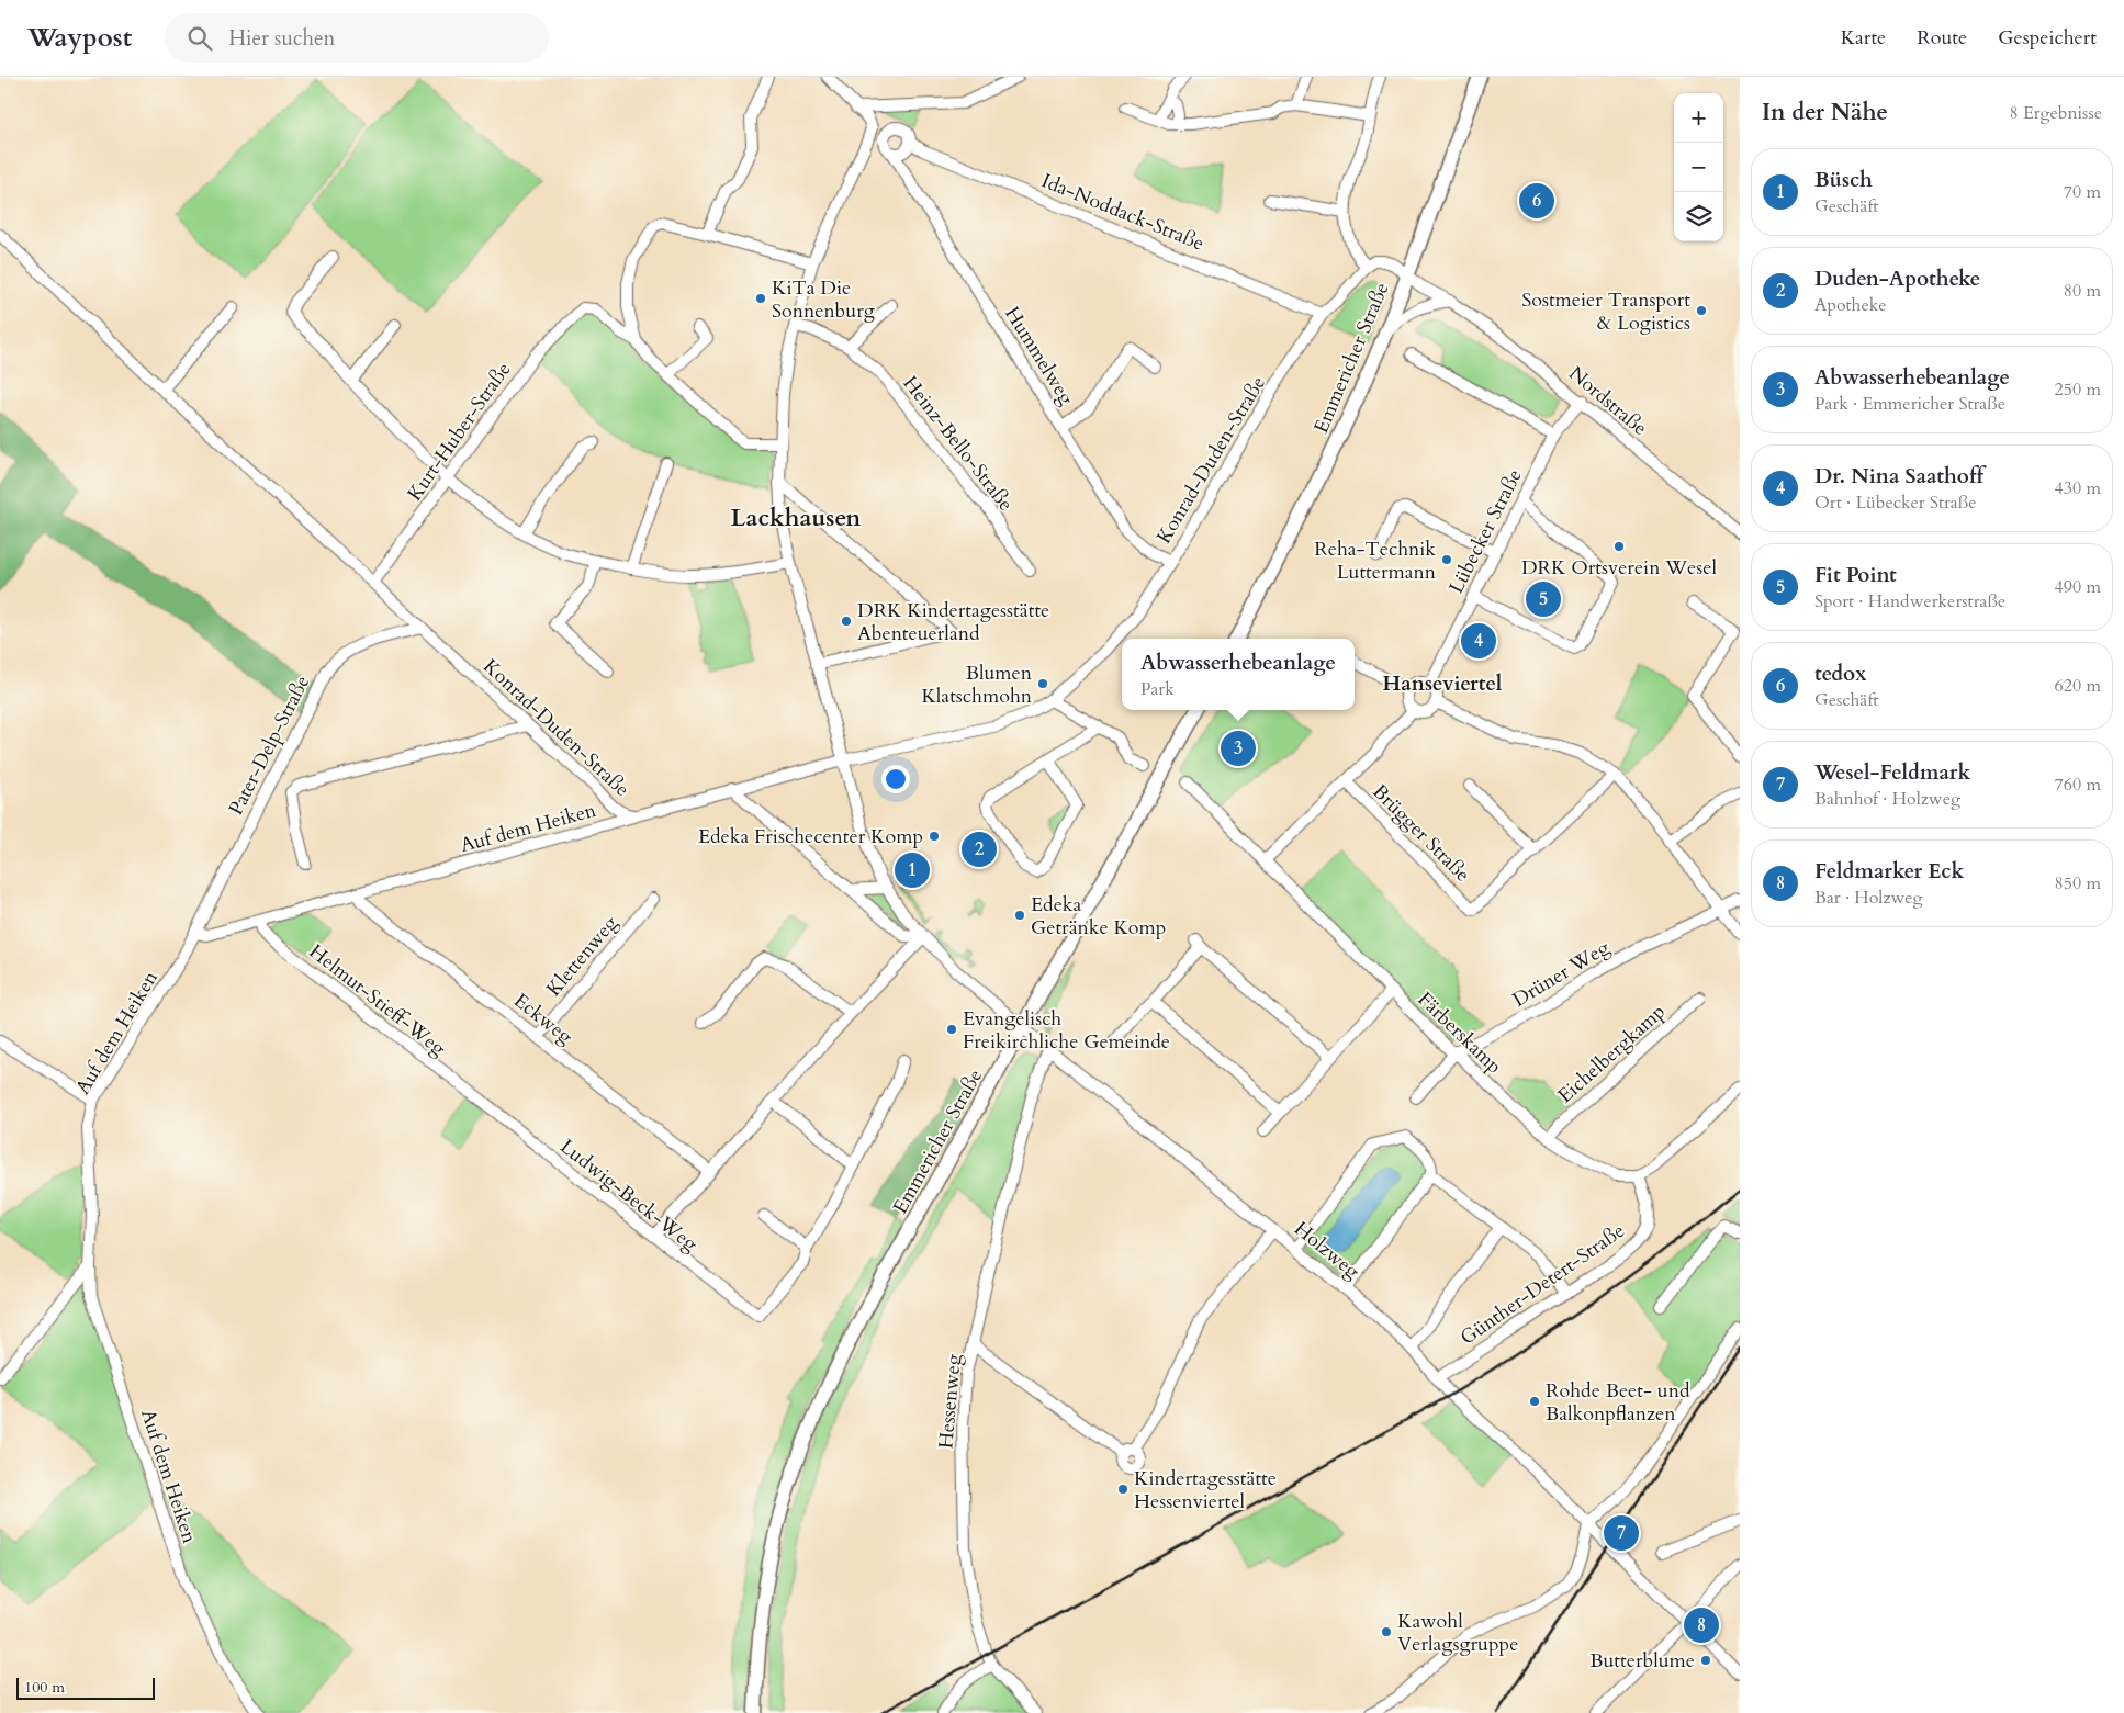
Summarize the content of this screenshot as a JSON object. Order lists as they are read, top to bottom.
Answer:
{
  "streets": {
    "main road": ["Emmericher Straße"],
    "street": [
      "Ida-Noddack-Straße",
      "Hummelweg",
      "Nordstraße",
      "Kurt-Huber-Straße",
      "Heinz-Bello-Straße",
      "Konrad-Duden-Straße",
      "Lübecker Straße",
      "Pater-Delp-Straße",
      "Auf dem Heiken",
      "Brügger Straße",
      "Klettenweg",
      "Drüner Weg",
      "Helmut-Stieff-Weg",
      "Eckweg",
      "Färberskamp",
      "Eichelbergkamp",
      "Ludwig-Beck-Weg",
      "Holzweg",
      "Günther-Detert-Straße",
      "Hessenweg"
    ]
  },
  "crossings": [
    ["Ida-Noddack-Straße", "Hummelweg"],
    ["Ida-Noddack-Straße", "Konrad-Duden-Straße"],
    ["Hummelweg", "Konrad-Duden-Straße"],
    ["Emmericher Straße", "Nordstraße"],
    ["Emmericher Straße", "Holzweg"],
    ["Nordstraße", "Lübecker Straße"],
    ["Kurt-Huber-Straße", "Konrad-Duden-Straße"],
    ["Heinz-Bello-Straße", "Holzweg"],
    ["Konrad-Duden-Straße", "Pater-Delp-Straße"],
    ["Konrad-Duden-Straße", "Auf dem Heiken"],
    ["Konrad-Duden-Straße", "Holzweg"],
    ["Pater-Delp-Straße", "Auf dem Heiken"],
    ["Auf dem Heiken", "Helmut-Stieff-Weg"],
    ["Auf dem Heiken", "Eckweg"],
    ["Klettenweg", "Eckweg"],
    ["Drüner Weg", "Färberskamp"],
    ["Helmut-Stieff-Weg", "Ludwig-Beck-Weg"],
    ["Färberskamp", "Eichelbergkamp"],
    ["Färberskamp", "Günther-Detert-Straße"],
    ["Holzweg", "Günther-Detert-Straße"],
    ["Holzweg", "Hessenweg"]
  ],
  "districts": ["Lackhausen", "Hanseviertel"],
  "places": [
    "KiTa Die Sonnenburg",
    "Sostmeier Transport & Logistics",
    "DRK Ortsverein Wesel",
    "Reha-Technik Luttermann",
    "DRK Kindertagesstätte Abenteuerland",
    "Blumen Klatschmohn",
    "Edeka Frischecenter Komp",
    "Edeka Getränke Komp",
    "Evangelisch Freikirchliche Gemeinde",
    "Rohde Beet- und Balkonpflanzen",
    "Kindertagesstätte Hessenviertel",
    "Kawohl Verlagsgruppe",
    "Butterblume"
  ],
  "scale_bar": "100 m",
  "page": {
    "header": "Waypost",
    "search": "Hier suchen",
    "nav": ["Karte", "Route", "Gespeichert"],
    "heading": ["In der Nähe", "8 Ergebnisse"],
    "map_buttons": ["+", "−"],
    "list": [
      {
        "mark": "1",
        "name": "Büsch",
        "note": "Geschäft",
        "value": "70 m"
      },
      {
        "mark": "2",
        "name": "Duden-Apotheke",
        "note": "Apotheke",
        "value": "80 m"
      },
      {
        "mark": "3",
        "name": "Abwasserhebeanlage",
        "note": "Park · Emmericher Straße",
        "value": "250 m"
      },
      {
        "mark": "4",
        "name": "Dr. Nina Saathoff",
        "note": "Ort · Lübecker Straße",
        "value": "430 m"
      },
      {
        "mark": "5",
        "name": "Fit Point",
        "note": "Sport · Handwerkerstraße",
        "value": "490 m"
      },
      {
        "mark": "6",
        "name": "tedox",
        "note": "Geschäft",
        "value": "620 m"
      },
      {
        "mark": "7",
        "name": "Wesel-Feldmark",
        "note": "Bahnhof · Holzweg",
        "value": "760 m"
      },
      {
        "mark": "8",
        "name": "Feldmarker Eck",
        "note": "Bar · Holzweg",
        "value": "850 m"
      }
    ],
    "pins": [
      "6",
      "5",
      "4",
      "3",
      "2",
      "1",
      "7",
      "8"
    ],
    "popup": ["Abwasserhebeanlage", "Park"],
    "scale": "100 m"
  }
}
